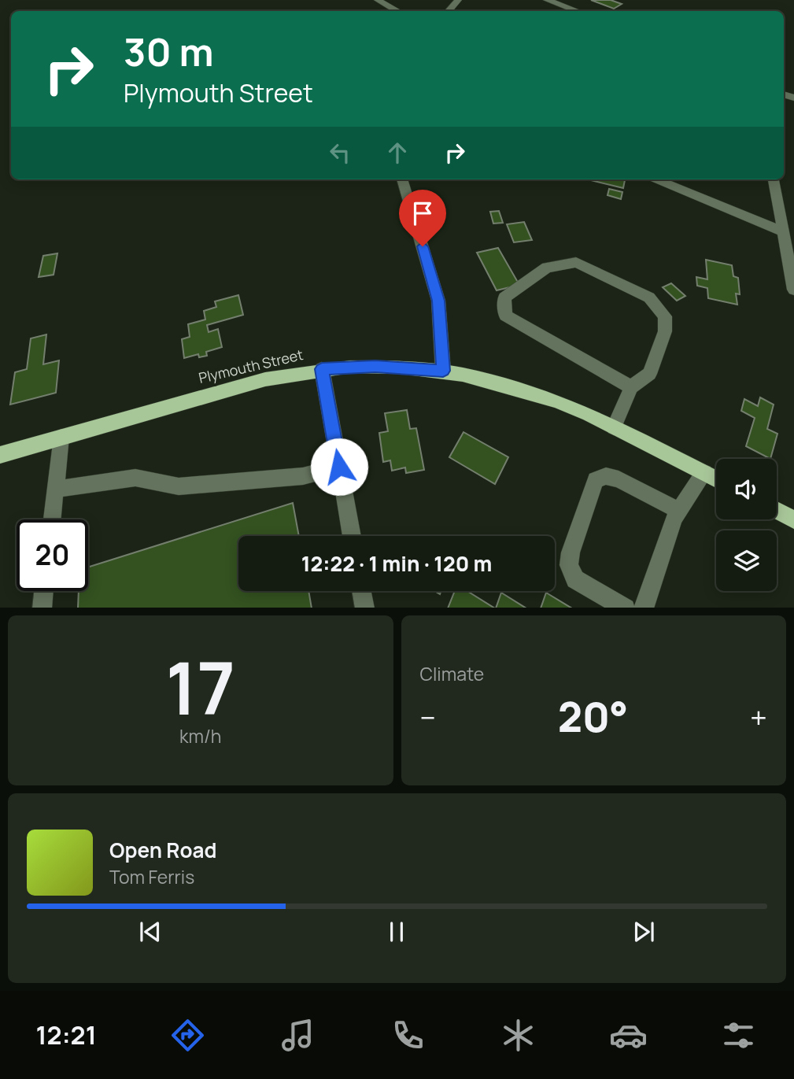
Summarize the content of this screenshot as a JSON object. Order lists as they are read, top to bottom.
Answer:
{
  "streets": {
    "main road": ["Plymouth Street"]
  },
  "page": {
    "turn": ["30 m", "Plymouth Street"],
    "limit": "20",
    "trip": "12:22 · 1 min · 120 m",
    "tile": [
      ["17", "km/h"],
      "Climate"
    ],
    "heat": ["−", "20°", "+"],
    "song": ["Open Road", "Tom Ferris"],
    "tabs": "12:21"
  }
}
